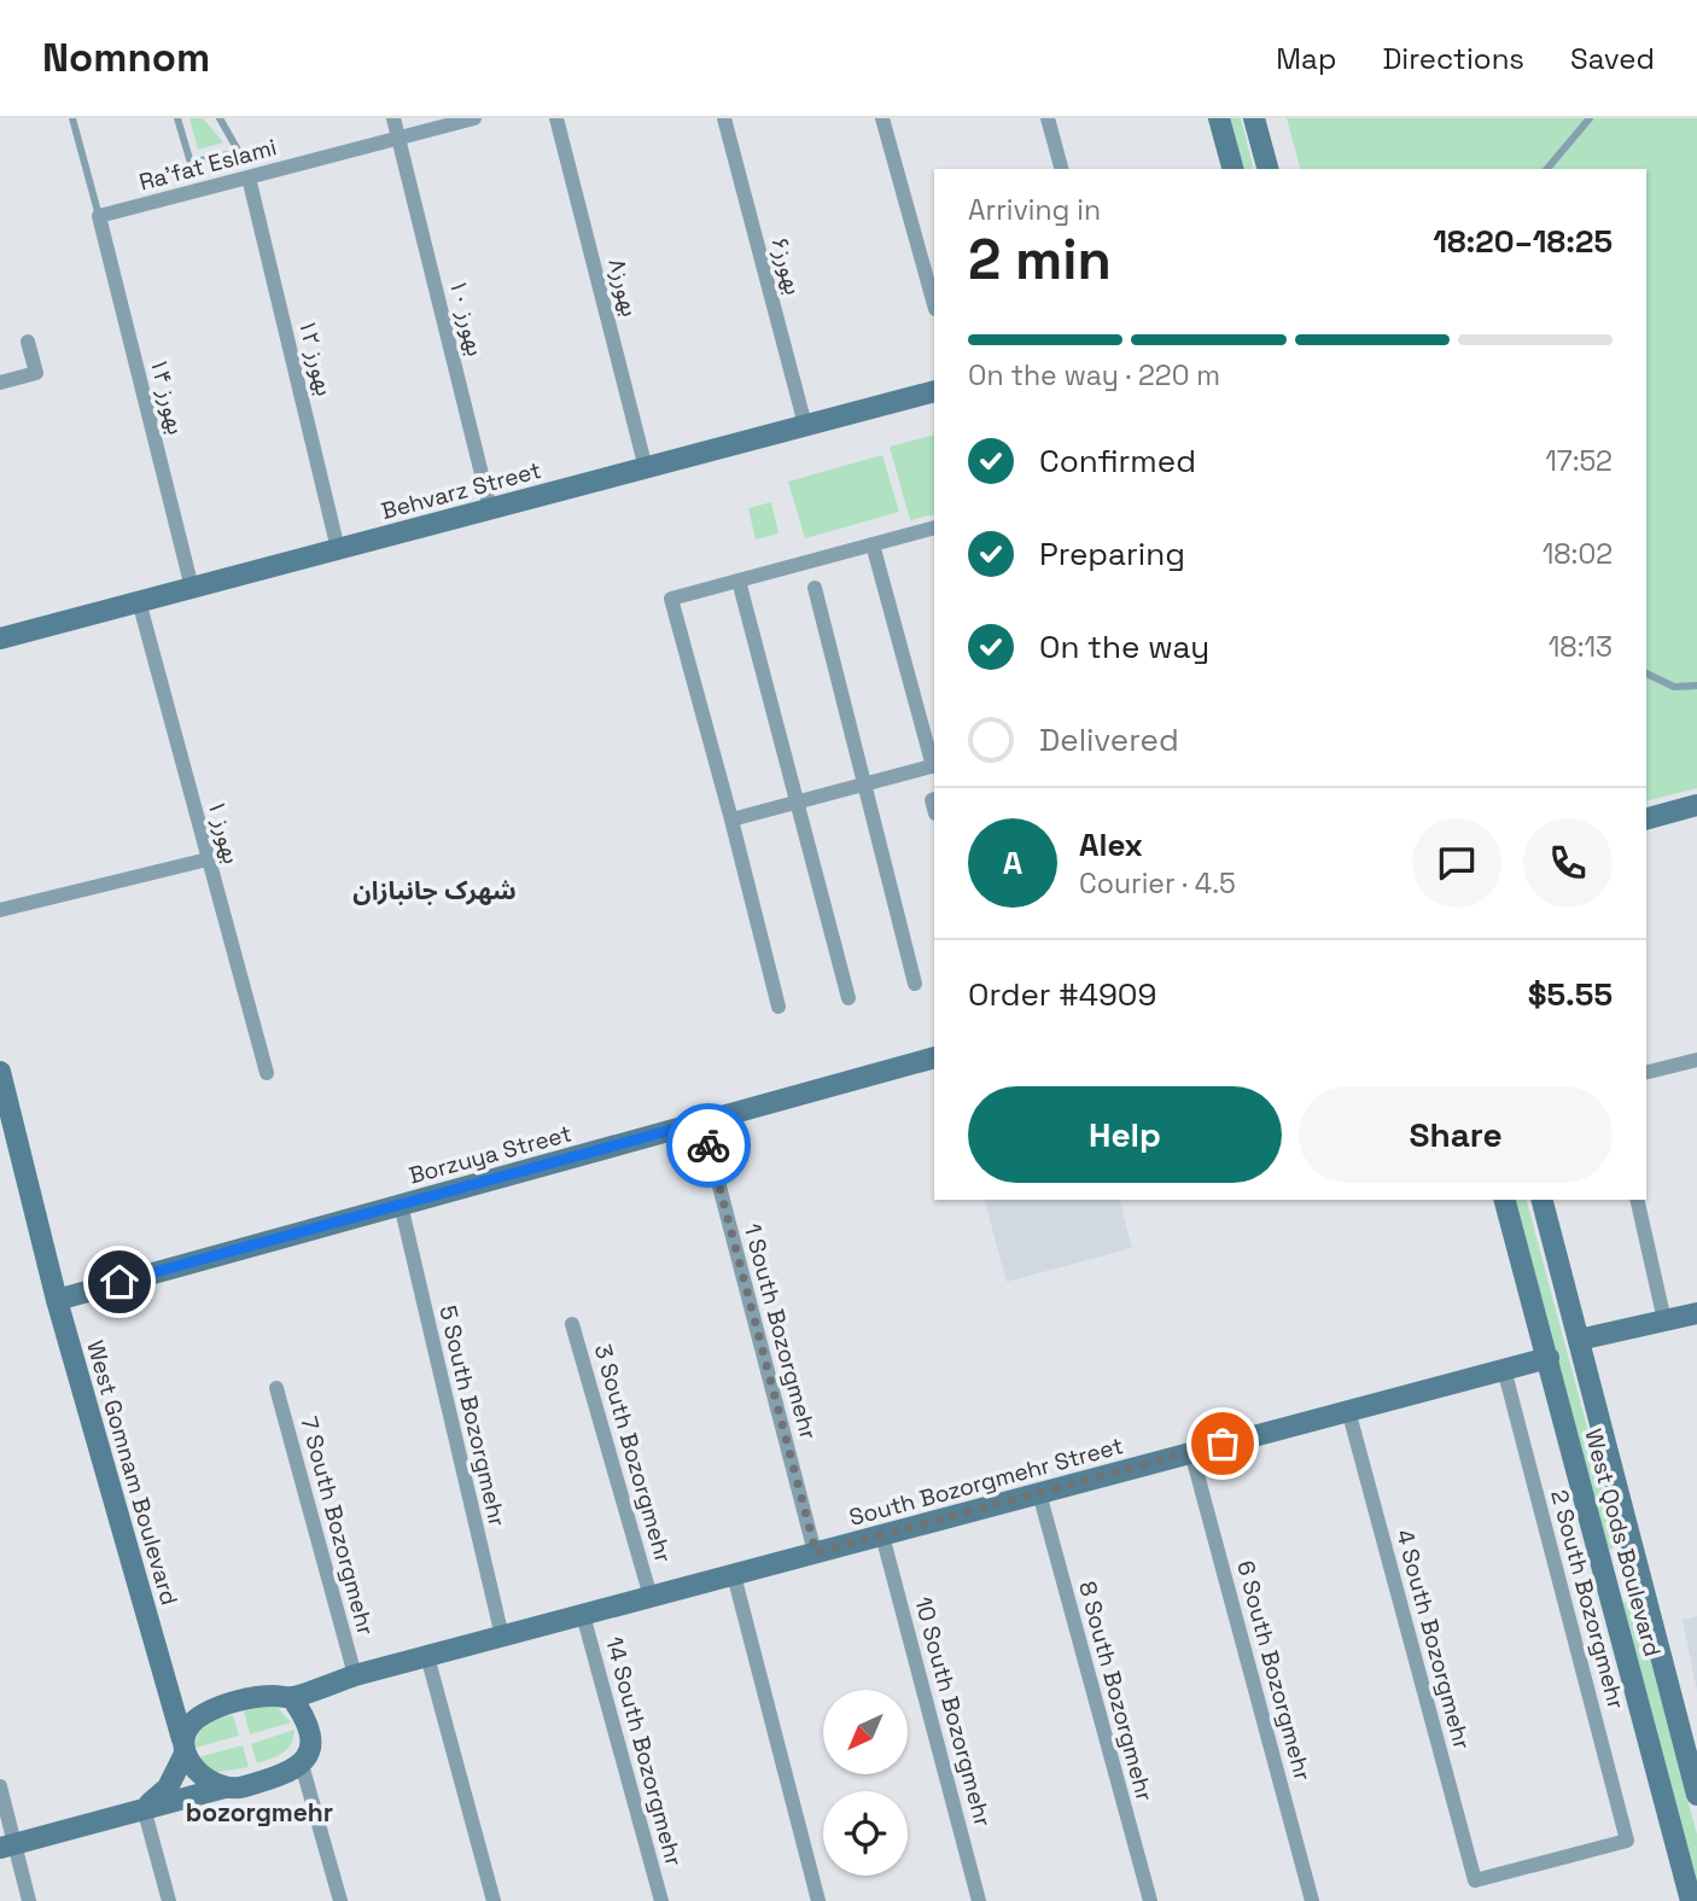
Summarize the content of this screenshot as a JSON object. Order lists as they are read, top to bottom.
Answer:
{
  "streets": {
    "main road": [
      "Behvarz Street",
      "Borzuya Street",
      "West Gomnam Boulevard",
      "South Bozorgmehr Street",
      "West Qods Boulevard"
    ],
    "street": [
      "Ra'fat Eslami",
      "بهورز۶",
      "بهورز۸",
      "بهورز ۱۰",
      "بهورز ۱۲",
      "بهورز ۱۴",
      "بهورز ۱",
      "1 South Bozorgmehr",
      "5 South Bozorgmehr",
      "3 South Bozorgmehr",
      "7 South Bozorgmehr",
      "2 South Bozorgmehr",
      "4 South Bozorgmehr",
      "6 South Bozorgmehr",
      "8 South Bozorgmehr",
      "10 South Bozorgmehr",
      "14 South Bozorgmehr"
    ]
  },
  "crossings": [
    ["Ra'fat Eslami", "بهورز ۱۰"],
    ["Ra'fat Eslami", "بهورز ۱۲"],
    ["Ra'fat Eslami", "بهورز ۱۴"],
    ["بهورز۶", "Behvarz Street"],
    ["بهورز۸", "Behvarz Street"],
    ["بهورز ۱۰", "Behvarz Street"],
    ["بهورز ۱۲", "Behvarz Street"],
    ["بهورز ۱۴", "Behvarz Street"],
    ["Behvarz Street", "بهورز ۱"],
    ["Borzuya Street", "1 South Bozorgmehr"],
    ["Borzuya Street", "5 South Bozorgmehr"],
    ["Borzuya Street", "West Gomnam Boulevard"],
    ["1 South Bozorgmehr", "South Bozorgmehr Street"],
    ["5 South Bozorgmehr", "South Bozorgmehr Street"],
    ["3 South Bozorgmehr", "South Bozorgmehr Street"],
    ["West Gomnam Boulevard", "South Bozorgmehr Street"],
    ["South Bozorgmehr Street", "7 South Bozorgmehr"],
    ["South Bozorgmehr Street", "West Qods Boulevard"],
    ["South Bozorgmehr Street", "2 South Bozorgmehr"],
    ["South Bozorgmehr Street", "4 South Bozorgmehr"],
    ["South Bozorgmehr Street", "6 South Bozorgmehr"],
    ["South Bozorgmehr Street", "8 South Bozorgmehr"],
    ["South Bozorgmehr Street", "10 South Bozorgmehr"],
    ["South Bozorgmehr Street", "14 South Bozorgmehr"],
    ["2 South Bozorgmehr", "4 South Bozorgmehr"]
  ],
  "districts": ["شهرک جانبازان", "bozorgmehr"],
  "north": "bottom left",
  "page": {
    "header": "Nomnom",
    "nav": ["Map", "Directions", "Saved"],
    "heading": ["2 min", "Arriving in", "18:20–18:25"],
    "panel": [
      "Alex",
      "Courier · 4.5",
      "Order #4909",
      "$5.55"
    ],
    "bar": "On the way · 220 m",
    "list": [
      ["Confirmed", "17:52"],
      ["Preparing", "18:02"],
      ["On the way", "18:13"],
      "Delivered"
    ],
    "round": "A",
    "buttons": ["Help", "Share"]
  }
}
